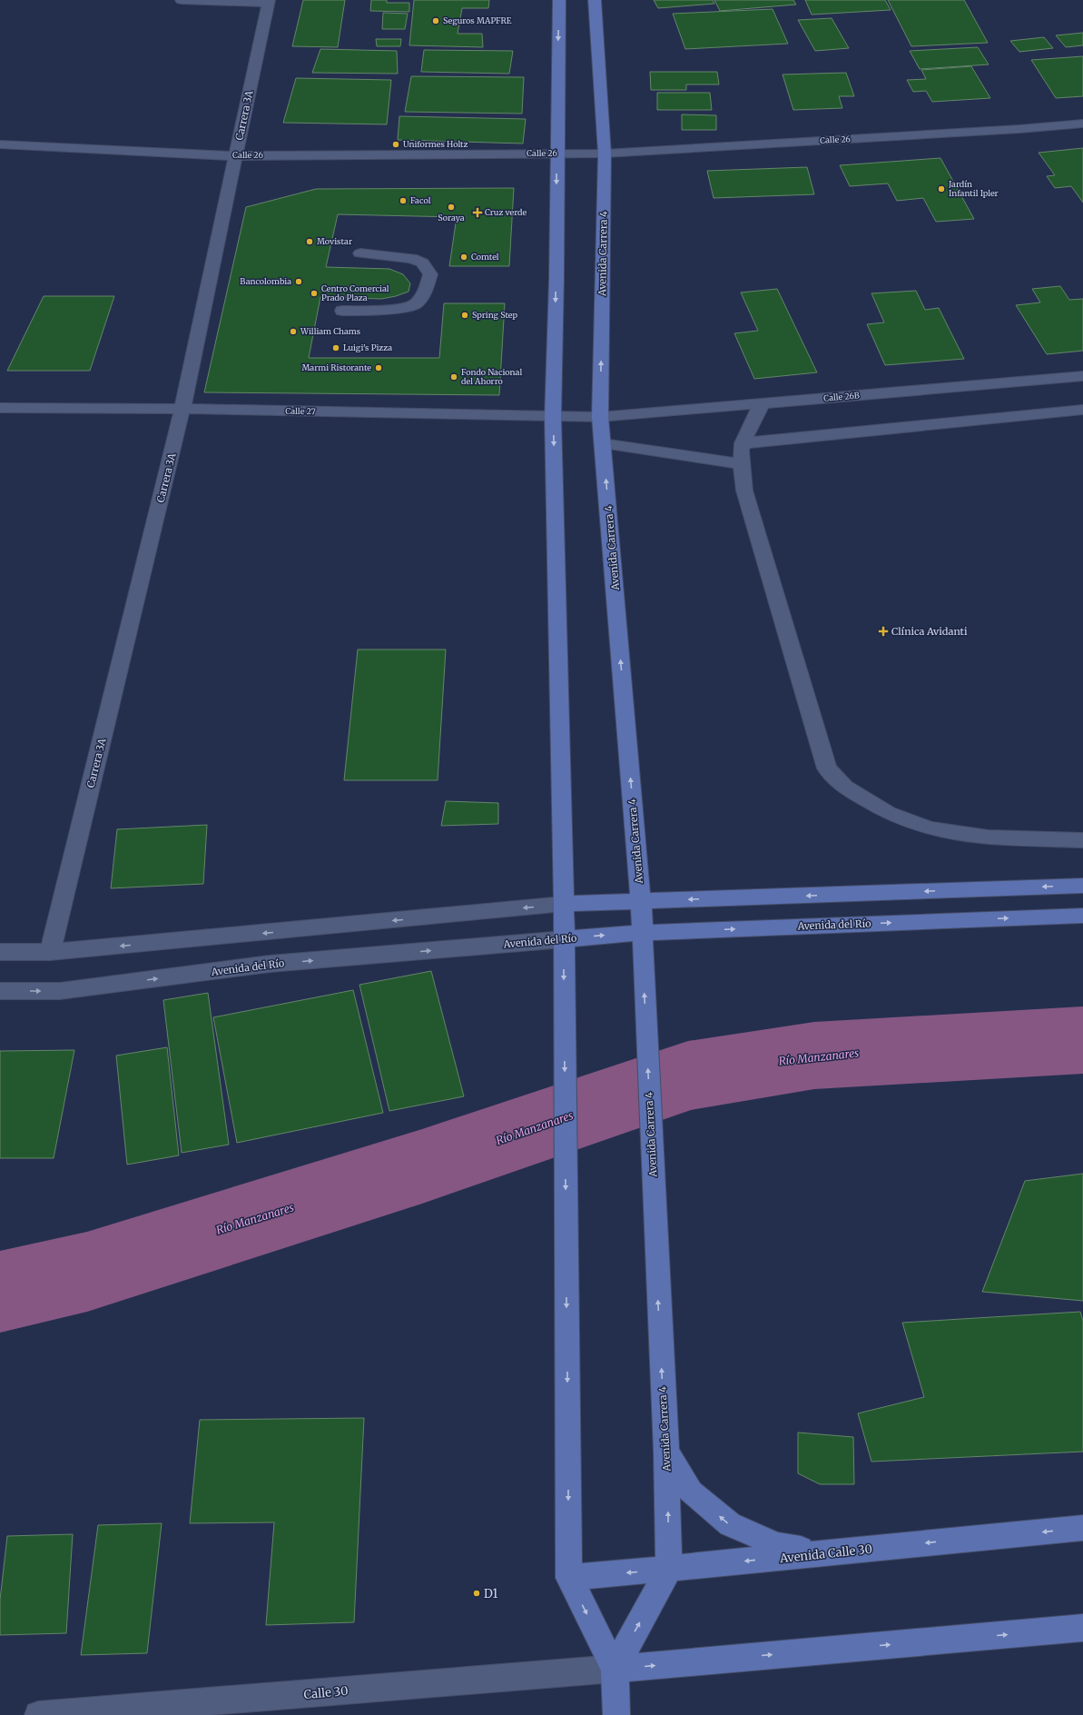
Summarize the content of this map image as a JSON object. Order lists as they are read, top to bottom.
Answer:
{
  "streets": {
    "main road": ["Avenida Carrera 4", "Avenida del Río", "Avenida Calle 30"],
    "street": [
      "Carrera 3A",
      "Calle 26",
      "Calle 26B",
      "Calle 27",
      "Calle 30"
    ]
  },
  "crossings": [
    ["Carrera 3A", "Calle 26"],
    ["Carrera 3A", "Calle 27"],
    ["Calle 26", "Avenida Carrera 4"],
    ["Avenida Carrera 4", "Calle 26B"],
    ["Avenida Carrera 4", "Calle 27"],
    ["Avenida Carrera 4", "Avenida del Río"],
    ["Avenida Carrera 4", "Avenida Calle 30"],
    ["Avenida Carrera 4", "Calle 30"],
    ["Calle 26B", "Calle 27"]
  ],
  "water": ["Río Manzanares"],
  "places": {
    "other": [
      "Seguros MAPFRE",
      "Uniformes Holtz",
      "Jardín Infantil Ipler",
      "Facol",
      "Soraya",
      "Movistar",
      "Comtel",
      "Bancolombia",
      "Centro Comercial Prado Plaza",
      "Spring Step",
      "William Chams",
      "Luigi's Pizza",
      "Marmi Ristorante",
      "Fondo Nacional del Ahorro",
      "D1"
    ],
    "health": ["Cruz verde", "Clínica Avidanti"]
  }
}
